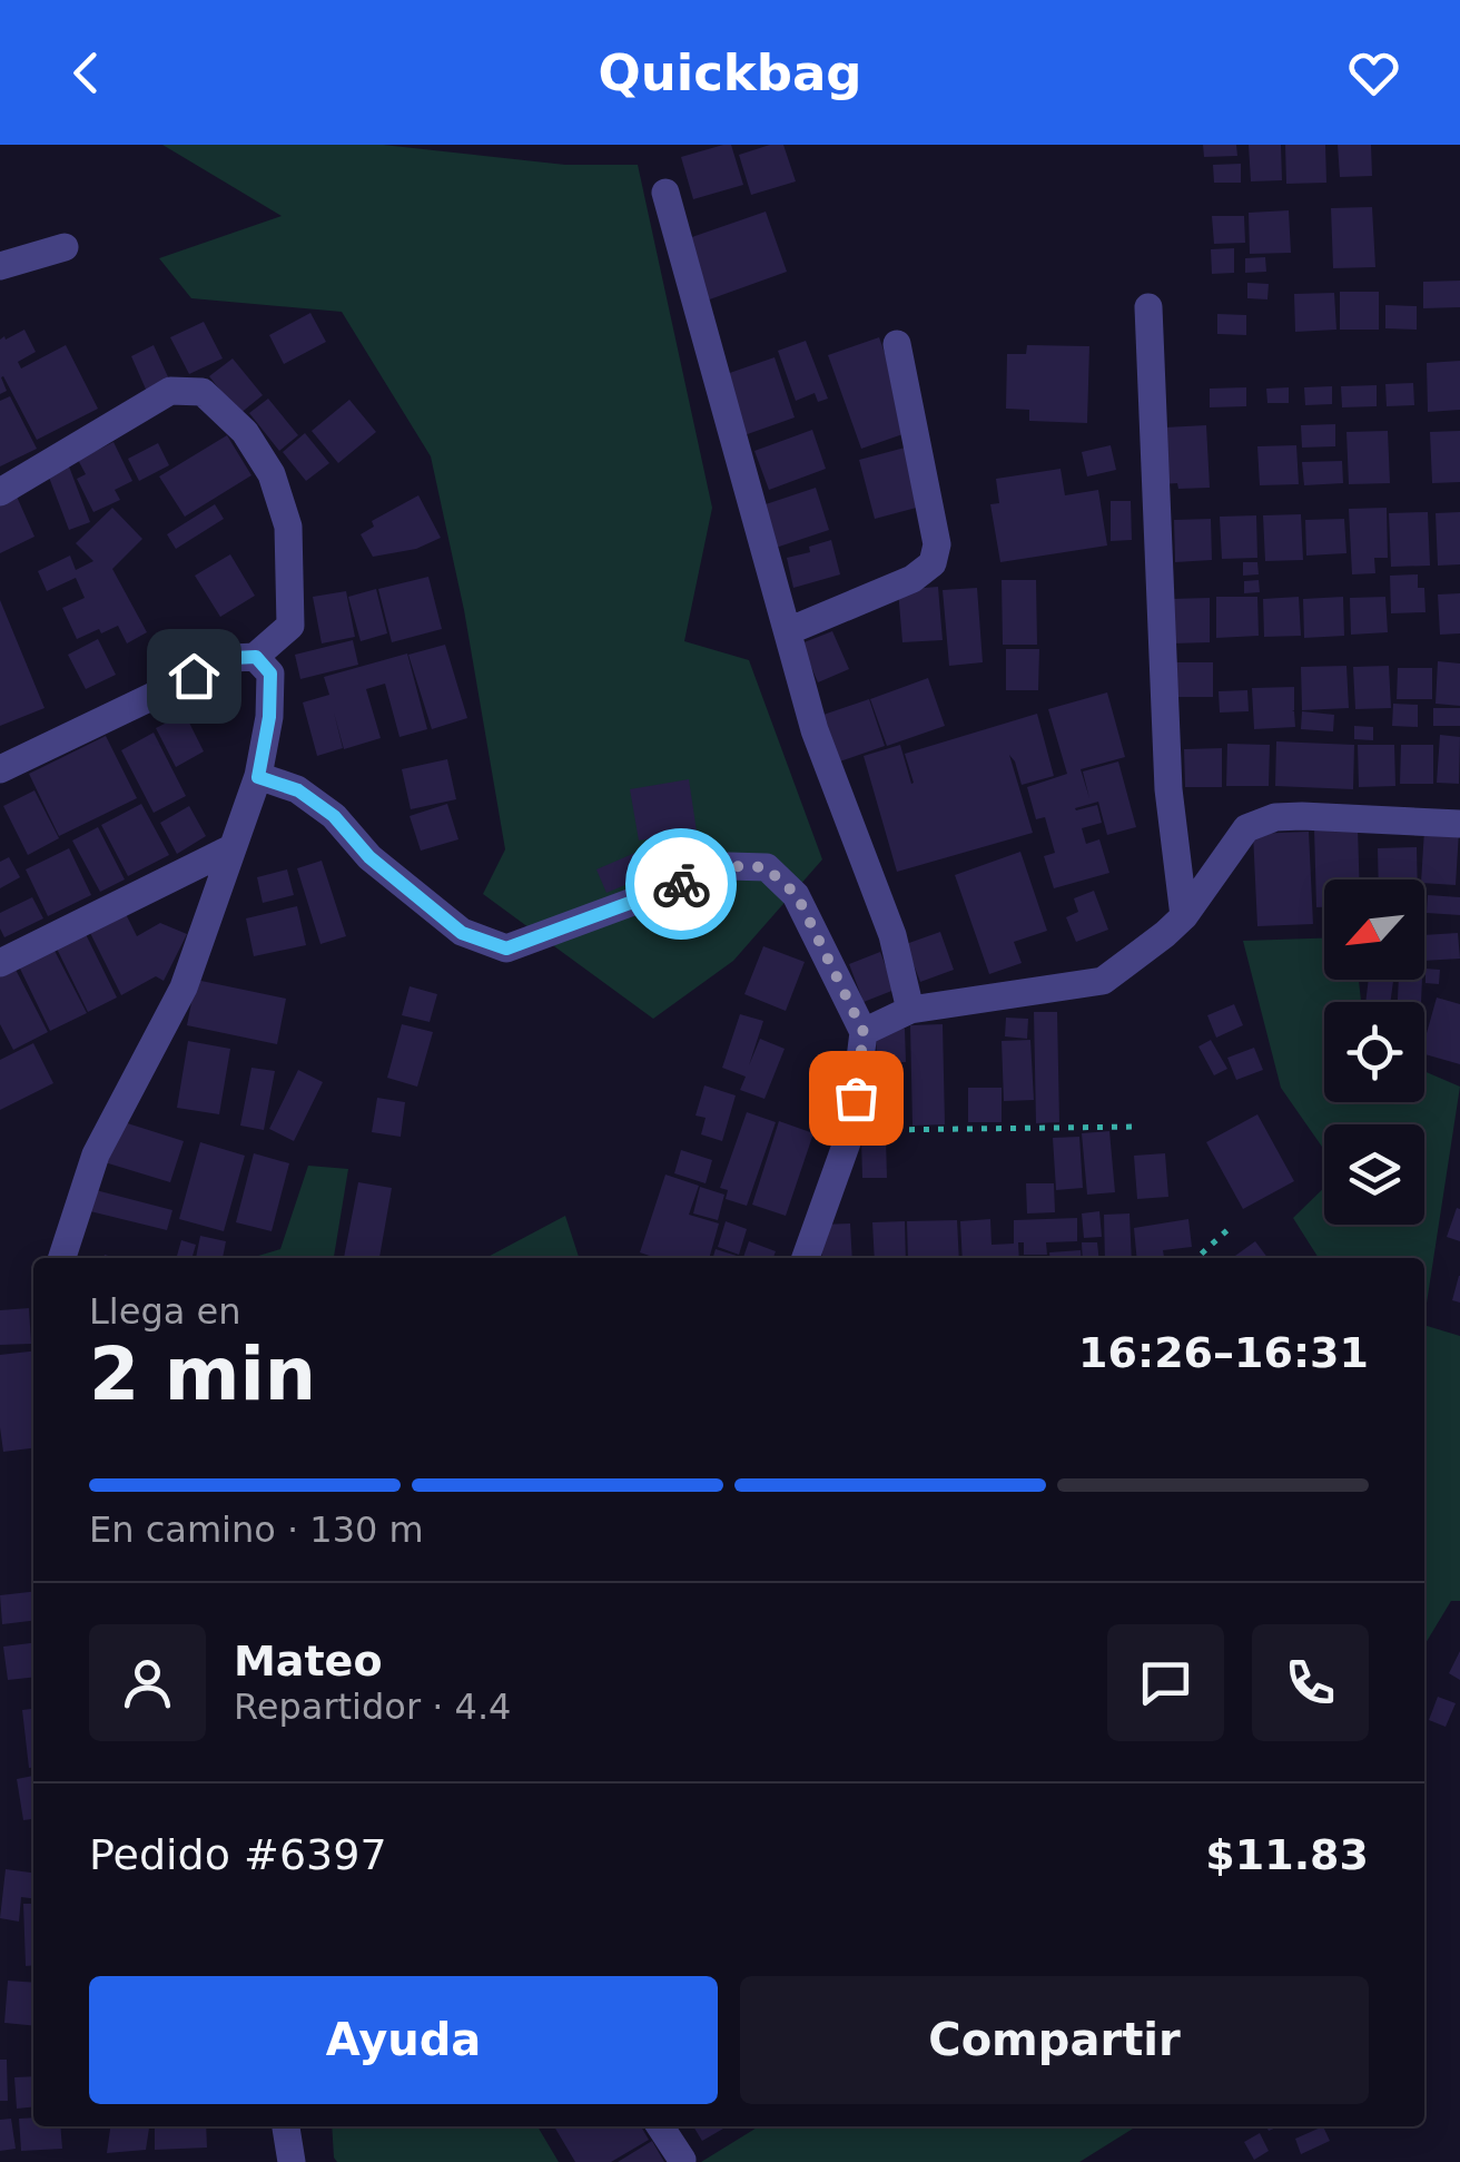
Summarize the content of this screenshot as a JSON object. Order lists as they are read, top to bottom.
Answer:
{
  "north": "bottom left",
  "page": {
    "header": "Quickbag",
    "heading": ["2 min", "Llega en", "16:26–16:31"],
    "panel": [
      "Mateo",
      "Repartidor · 4.4",
      "Pedido #6397",
      "$11.83"
    ],
    "bar": "En camino · 130 m",
    "buttons": ["Ayuda", "Compartir"]
  }
}
